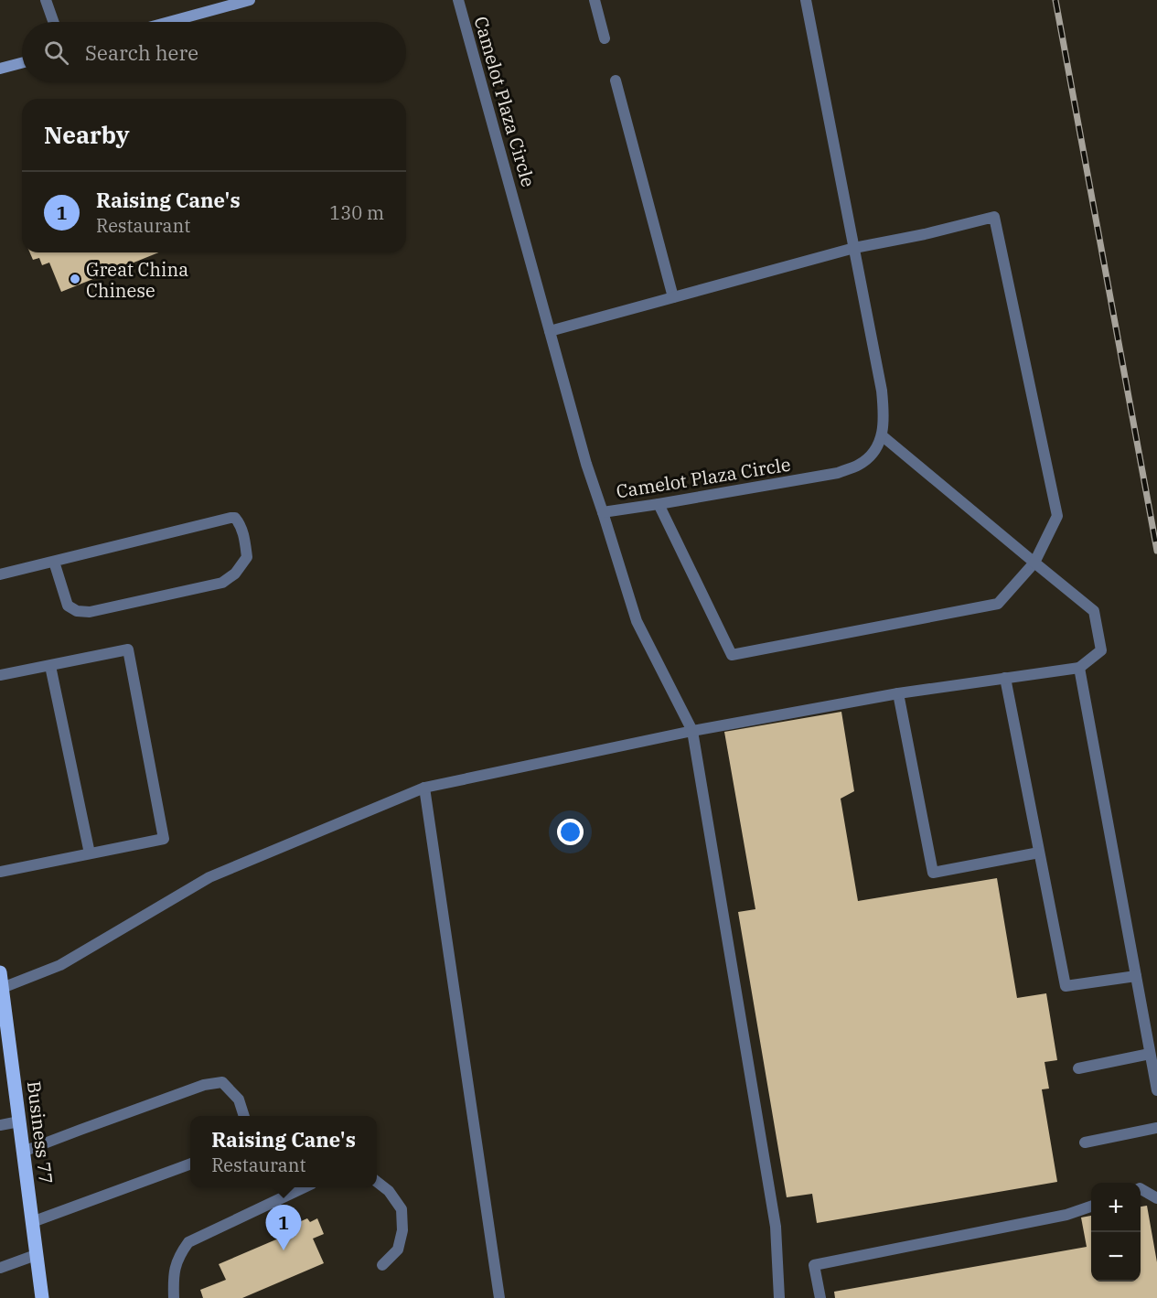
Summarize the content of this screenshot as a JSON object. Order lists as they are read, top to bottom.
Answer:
{
  "streets": {
    "main road": ["Business 77"],
    "street": ["Camelot Plaza Circle"]
  },
  "places": ["Great China Chinese"],
  "page": {
    "search": "Search here",
    "heading": "Nearby",
    "list": [
      {
        "mark": "1",
        "name": "Raising Cane's",
        "note": "Restaurant",
        "value": "130 m"
      }
    ],
    "popup": ["Raising Cane's", "Restaurant"],
    "map_buttons": ["+", "−"],
    "pins": "1"
  }
}
